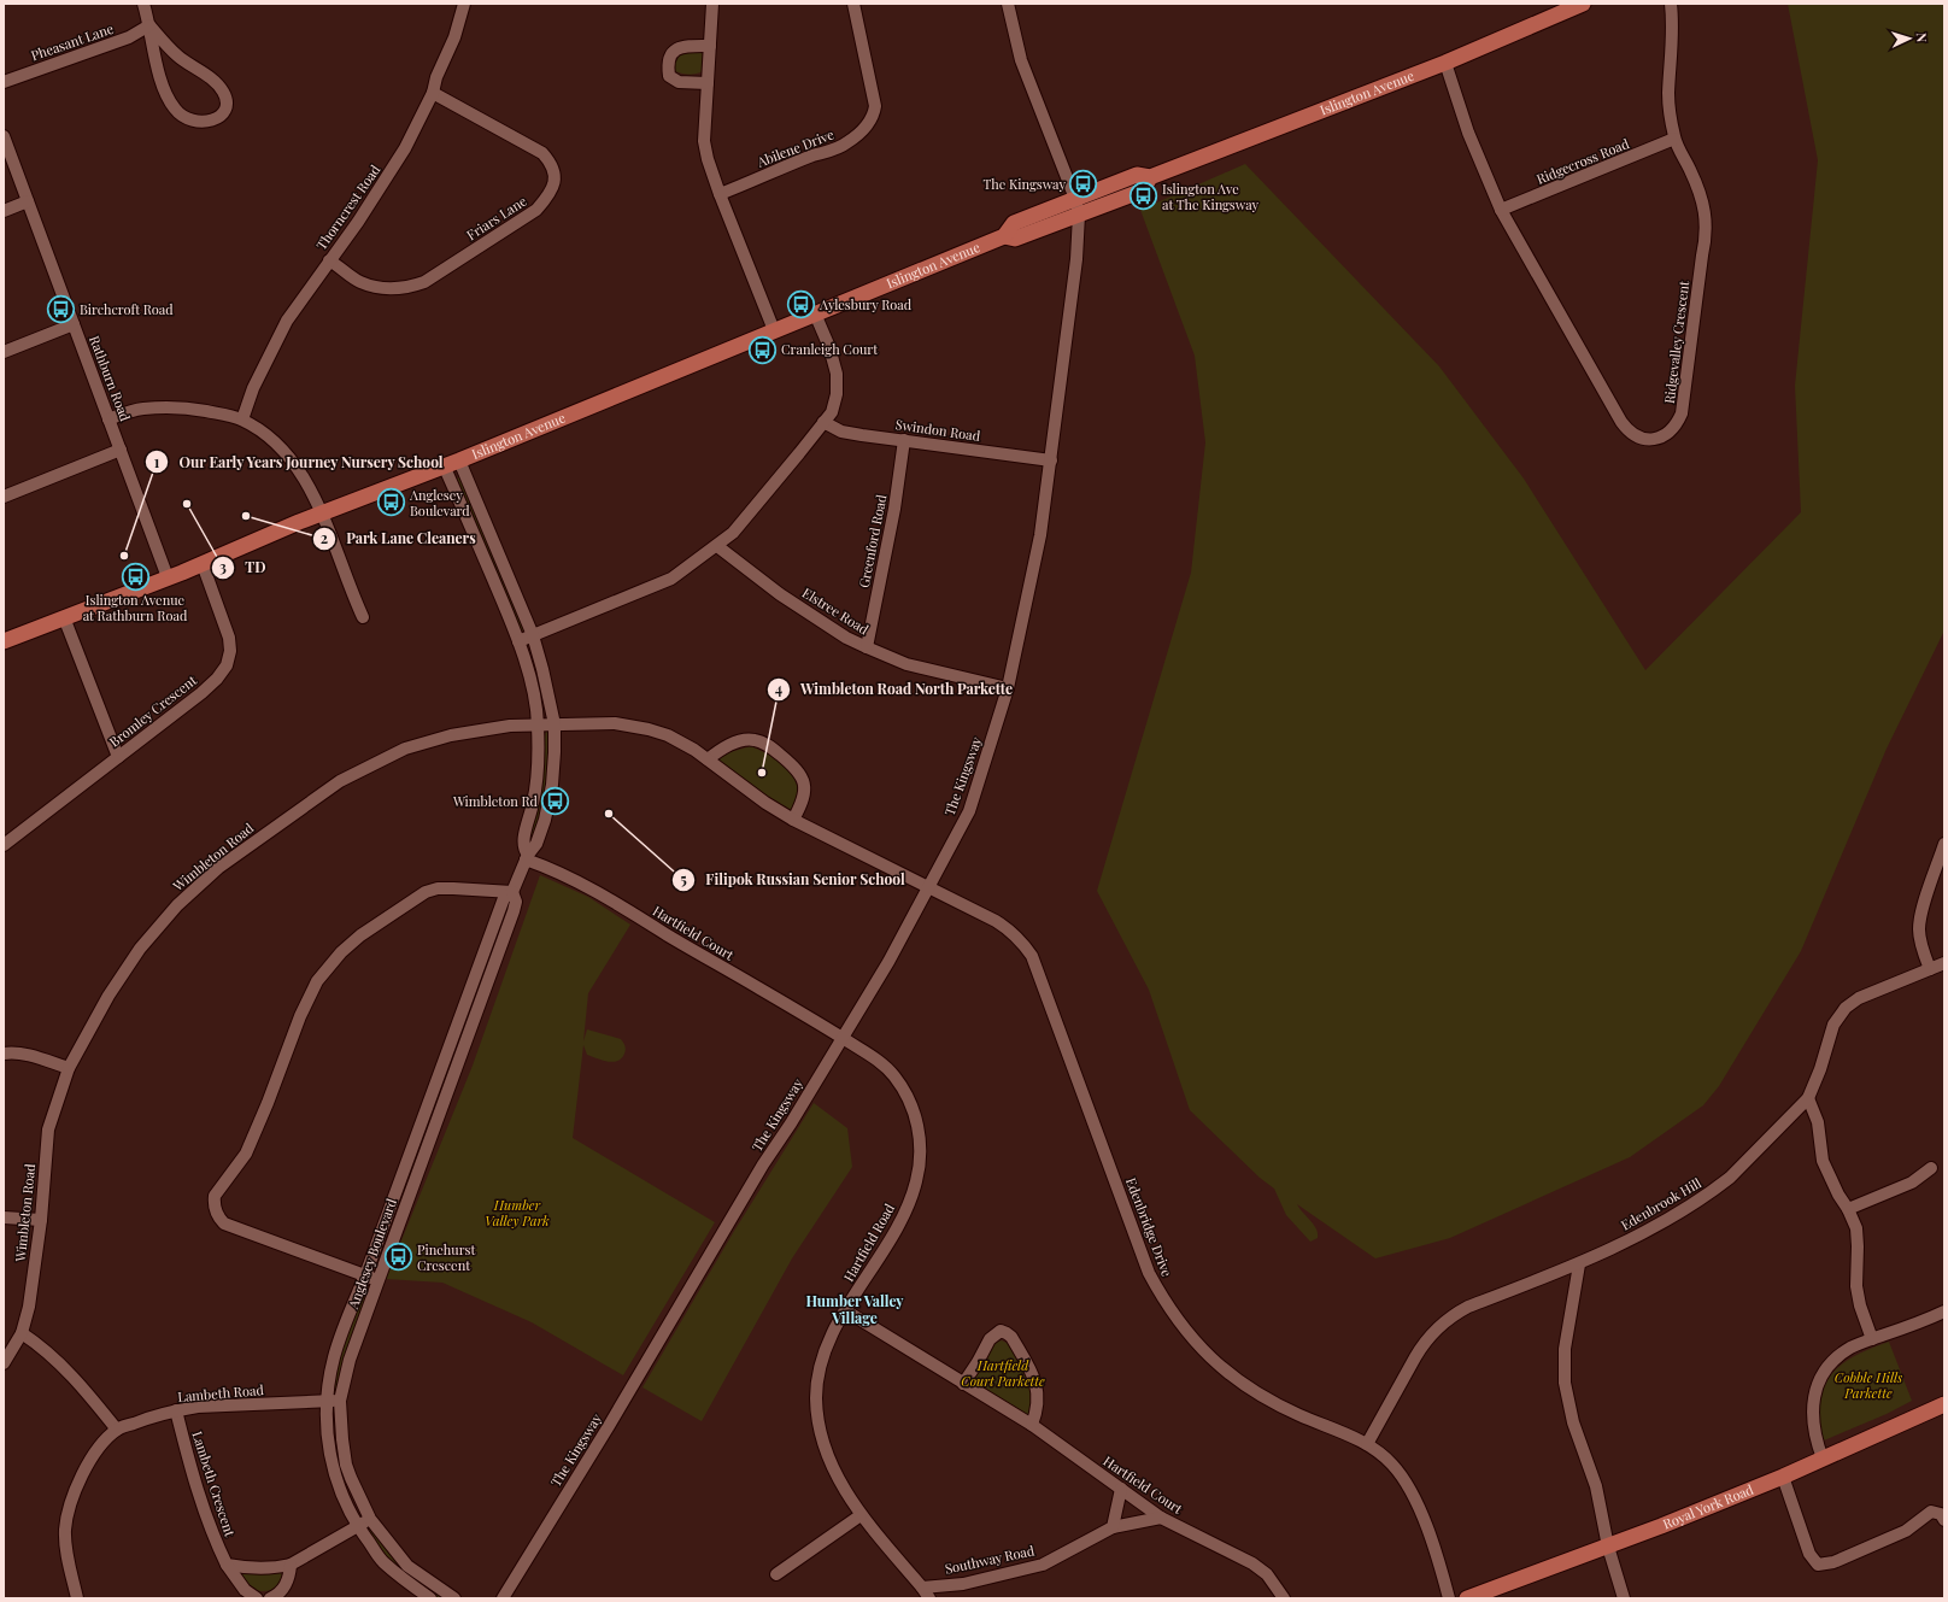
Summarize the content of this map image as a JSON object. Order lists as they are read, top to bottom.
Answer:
{
  "streets": {
    "main road": ["Islington Avenue", "Royal York Road"],
    "street": [
      "Pheasant Lane",
      "Abilene Drive",
      "Ridgecross Road",
      "Thorncrest Road",
      "Friars Lane",
      "Ridgevalley Crescent",
      "Rathburn Road",
      "Swindon Road",
      "Greenford Road",
      "Elstree Road",
      "Bromley Crescent",
      "The Kingsway",
      "Wimbleton Road",
      "Hartfield Court",
      "Edenbrook Hill",
      "Edenbridge Drive",
      "Hartfield Road",
      "Anglesey Boulevard",
      "Lambeth Road",
      "Lambeth Crescent",
      "Southway Road"
    ]
  },
  "crossings": [
    ["Islington Avenue", "Ridgevalley Crescent"],
    ["Islington Avenue", "Rathburn Road"],
    ["Islington Avenue", "Bromley Crescent"],
    ["Islington Avenue", "The Kingsway"],
    ["Islington Avenue", "Anglesey Boulevard"],
    ["Ridgecross Road", "Ridgevalley Crescent"],
    ["Thorncrest Road", "Friars Lane"],
    ["Swindon Road", "Greenford Road"],
    ["Swindon Road", "The Kingsway"],
    ["Greenford Road", "Elstree Road"],
    ["Elstree Road", "The Kingsway"],
    ["The Kingsway", "Wimbleton Road"],
    ["The Kingsway", "Hartfield Court"],
    ["The Kingsway", "Edenbridge Drive"],
    ["The Kingsway", "Hartfield Road"],
    ["Wimbleton Road", "Edenbridge Drive"],
    ["Wimbleton Road", "Anglesey Boulevard"],
    ["Hartfield Court", "Hartfield Road"],
    ["Hartfield Court", "Anglesey Boulevard"],
    ["Hartfield Court", "Southway Road"],
    ["Edenbrook Hill", "Edenbridge Drive"],
    ["Hartfield Road", "Southway Road"],
    ["Anglesey Boulevard", "Lambeth Road"],
    ["Lambeth Road", "Lambeth Crescent"]
  ],
  "districts": ["Humber Valley Village"],
  "parks": ["Humber Valley Park", "Hartfield Court Parkette", "Cobble Hills Parkette"],
  "places": {
    "bus stop": [
      "The Kingsway",
      "Islington Ave at The Kingsway",
      "Aylesbury Road",
      "Birchcroft Road",
      "Cranleigh Court",
      "Anglesey Boulevard",
      "Islington Avenue at Rathburn Road",
      "Wimbleton Rd",
      "Pinehurst Crescent"
    ],
    "other": [
      "TD",
      "Park Lane Cleaners",
      "Our Early Years Journey Nursery School",
      "Wimbleton Road North Parkette",
      "Filipok Russian Senior School"
    ]
  },
  "north": "right"
}
